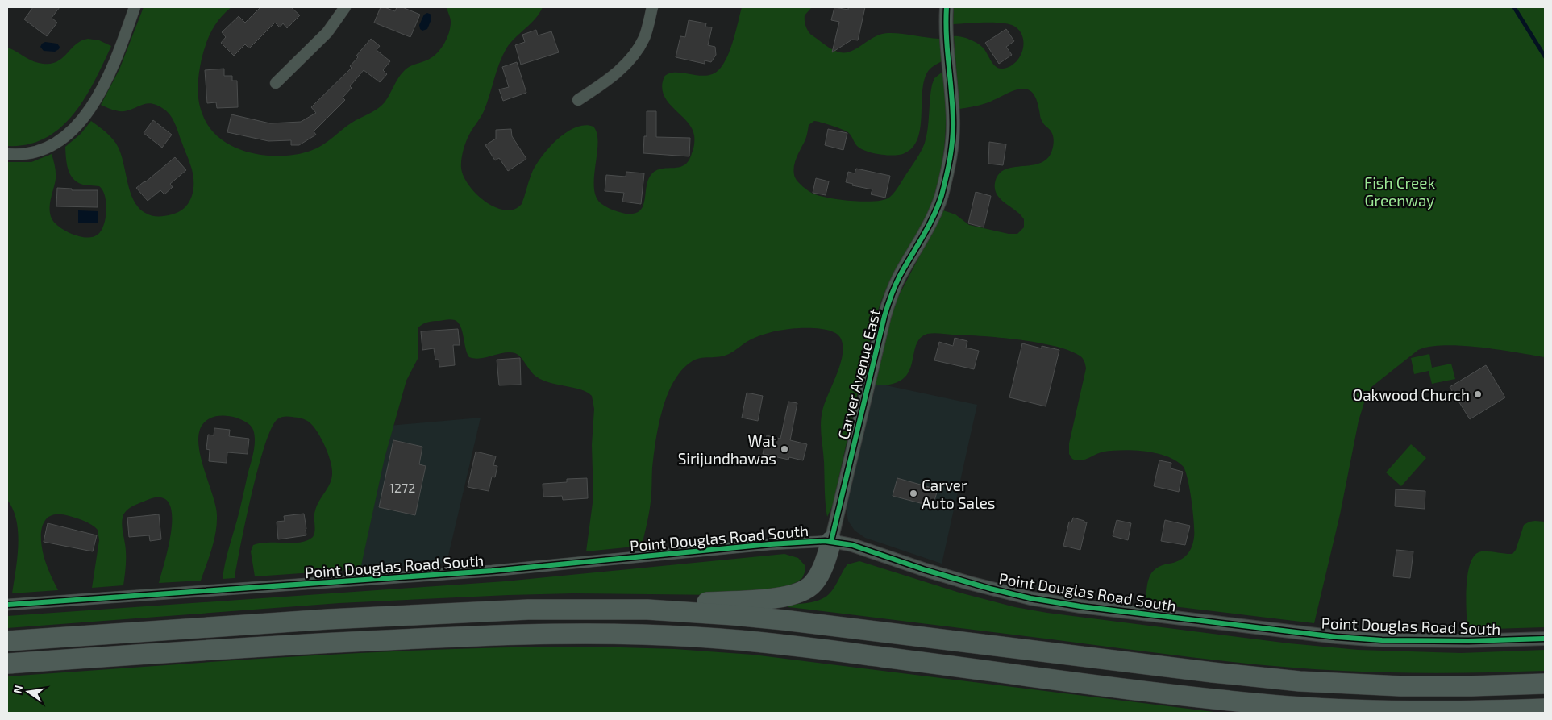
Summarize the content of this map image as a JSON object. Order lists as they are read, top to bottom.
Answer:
{
  "streets": {
    "street": ["Carver Avenue East", "Point Douglas Road South"]
  },
  "crossings": [
    ["Carver Avenue East", "Point Douglas Road South"]
  ],
  "parks": ["Fish Creek Greenway"],
  "places": ["Oakwood Church", "Wat Sirijundhawas", "Carver Auto Sales"],
  "house_numbers": ["1272"],
  "north": "left"
}
